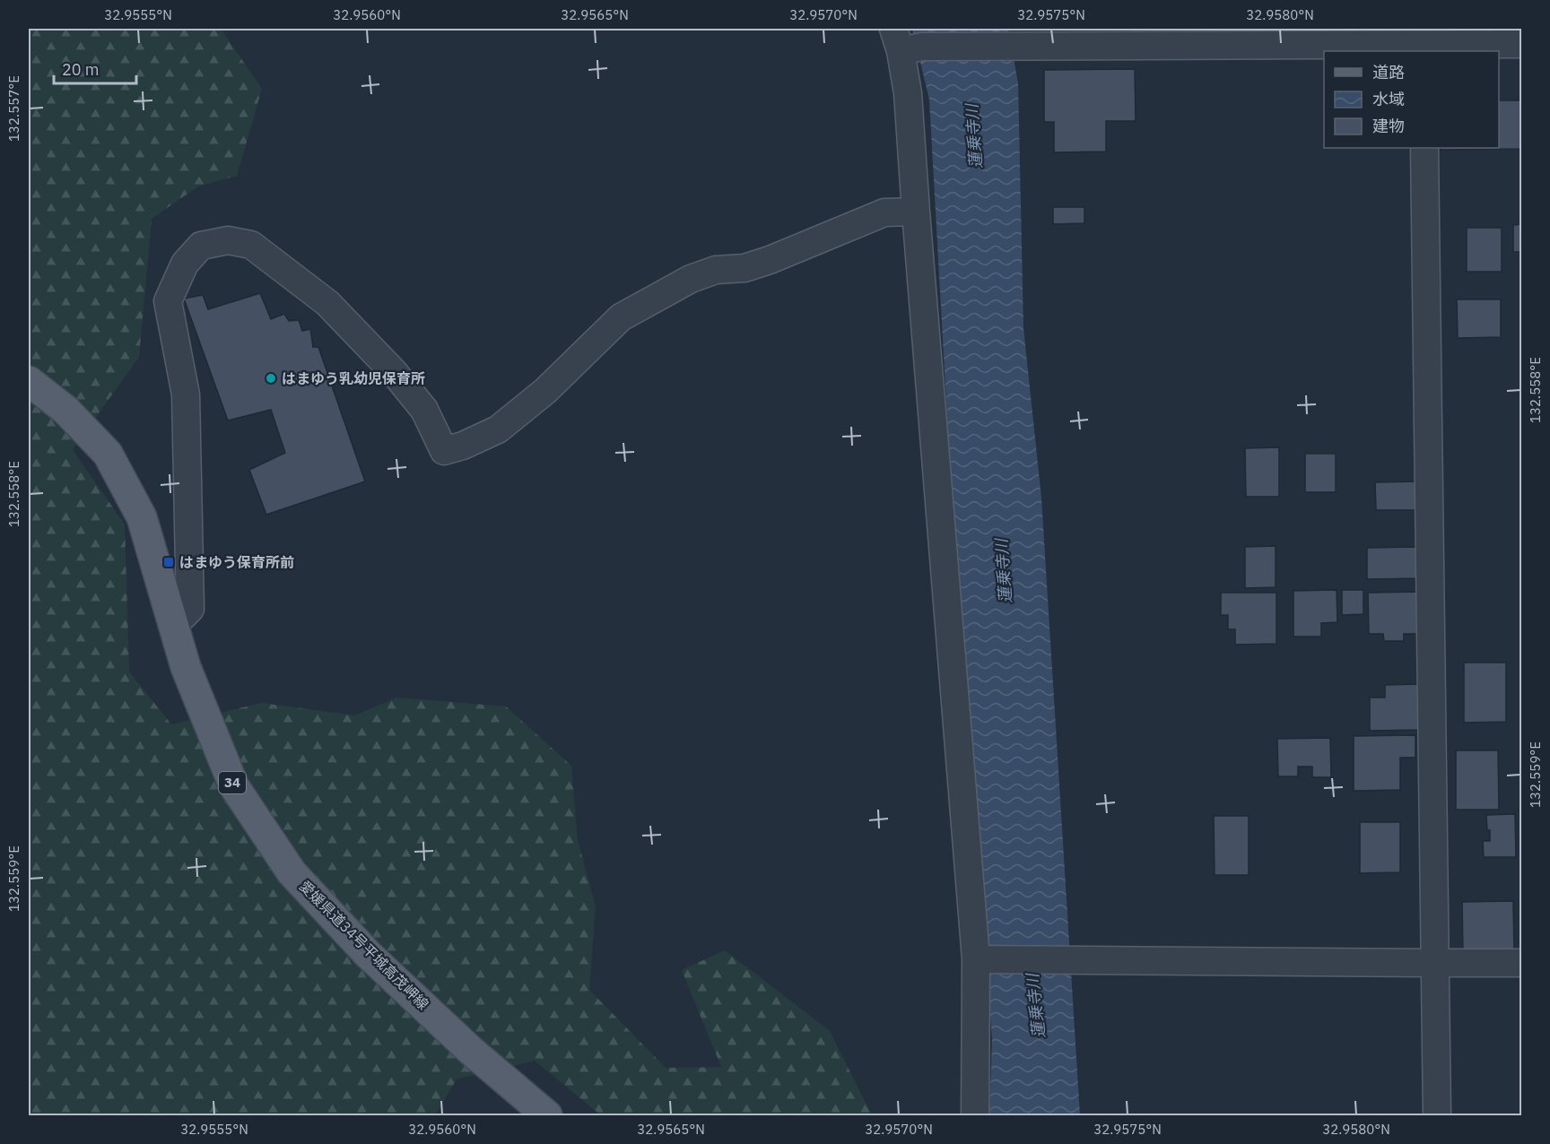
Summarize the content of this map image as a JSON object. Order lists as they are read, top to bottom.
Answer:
{
  "streets": {
    "main road": ["34", "愛媛県道34号平城高茂岬線"]
  },
  "water": ["蓮乗寺川"],
  "places": {
    "other": ["はまゆう乳幼児保育所"],
    "transit": ["はまゆう保育所前"]
  },
  "legend": ["道路", "水域", "建物"],
  "scale_bar": "20 m",
  "coordinates": [
    "32.9555°N",
    "32.9560°N",
    "32.9565°N",
    "32.9570°N",
    "32.9575°N",
    "32.9580°N",
    "132.557°E",
    "132.558°E",
    "132.559°E"
  ]
}
